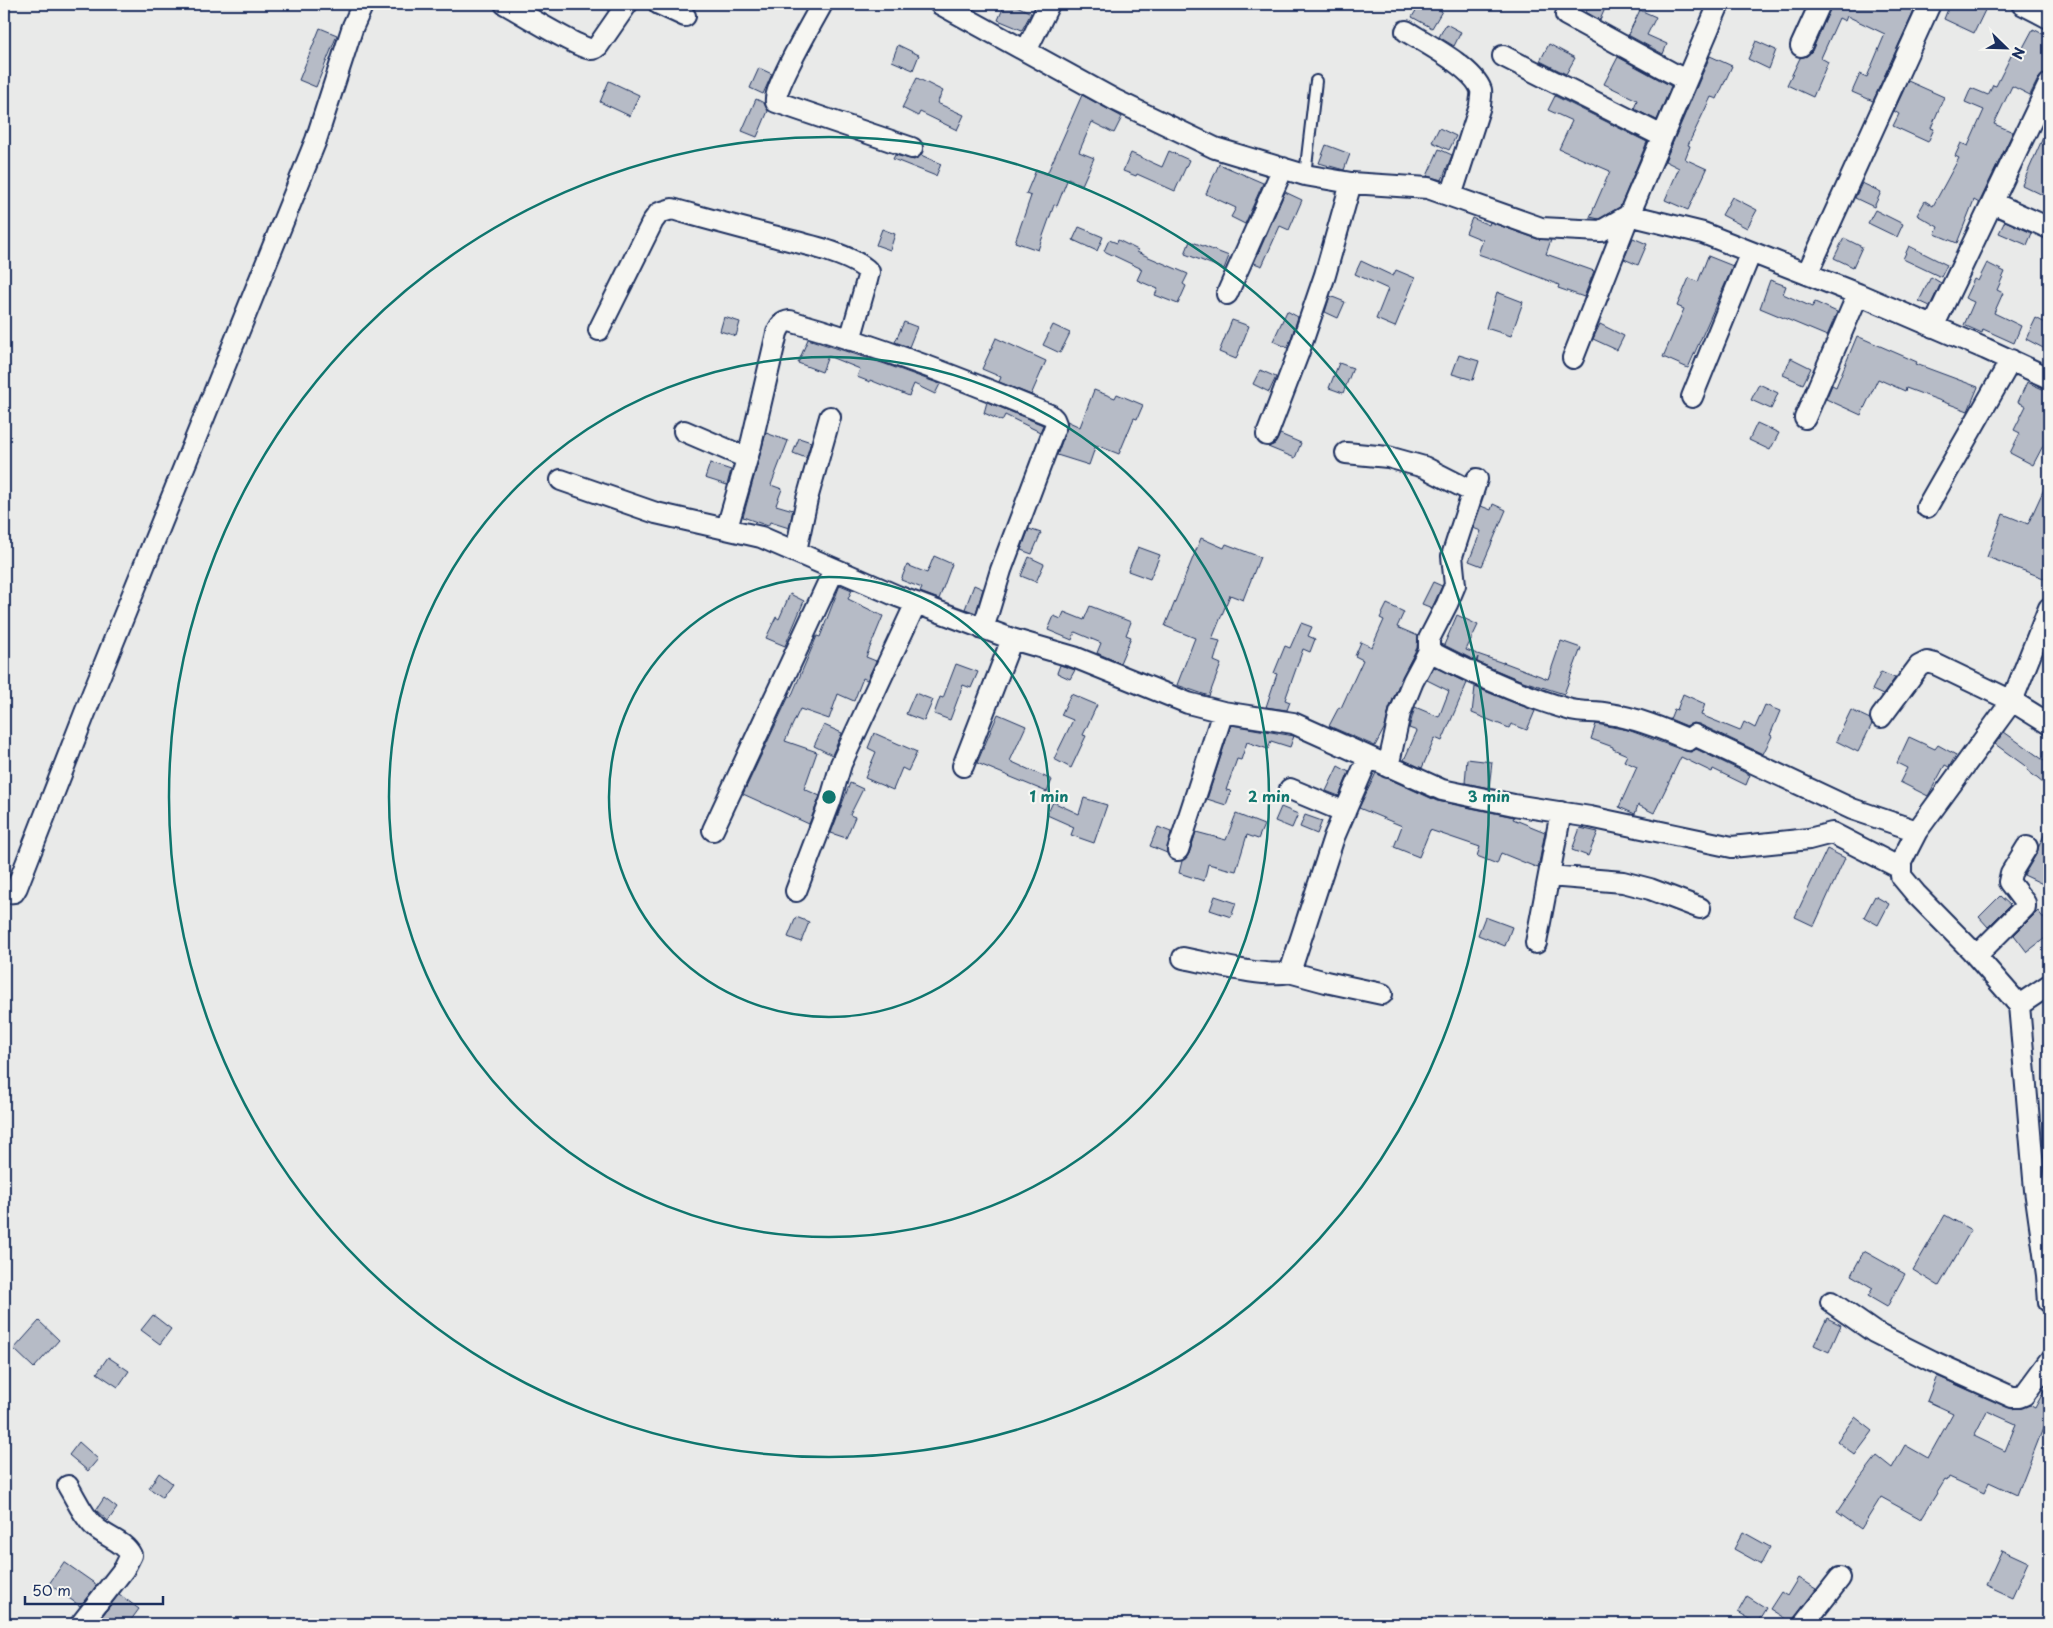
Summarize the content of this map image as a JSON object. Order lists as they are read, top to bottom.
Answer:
{
  "scale_bar": "50 m",
  "north": "bottom right",
  "rings": ["1 min", "2 min", "3 min"]
}
